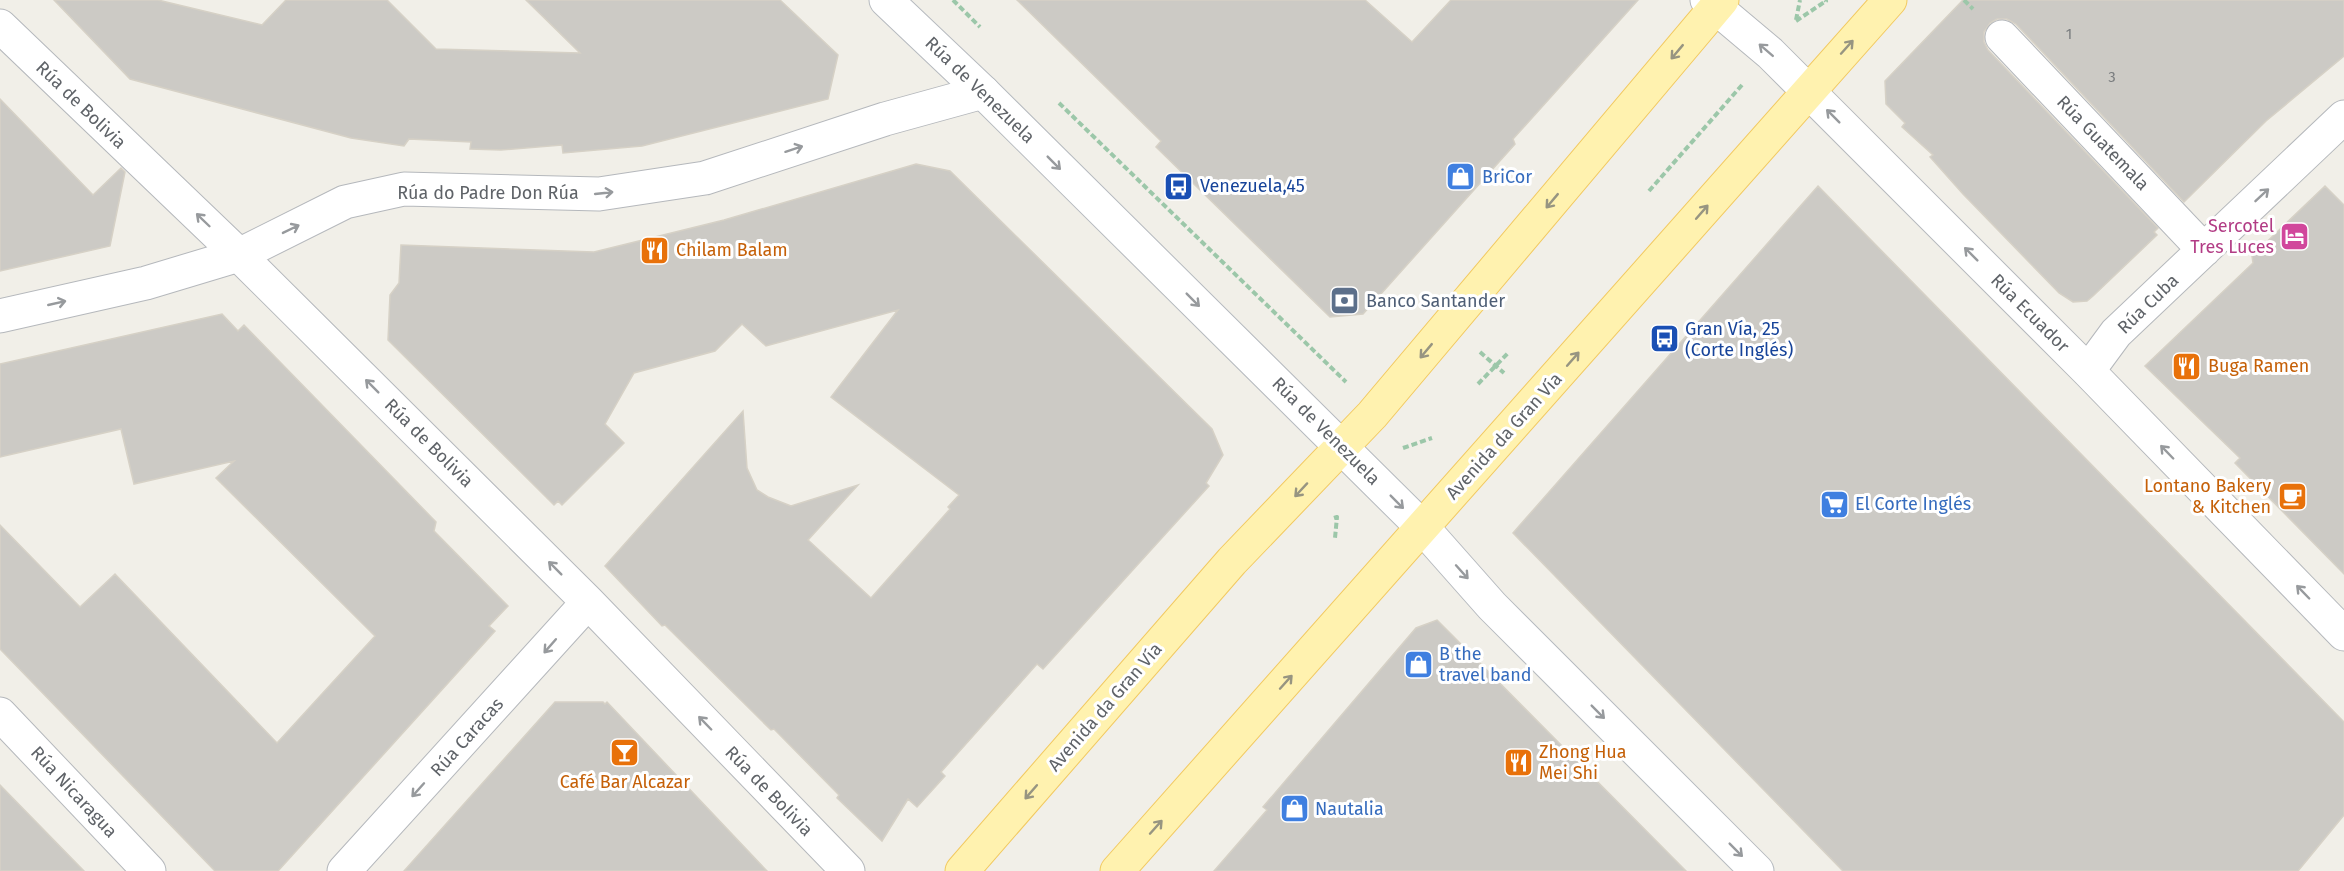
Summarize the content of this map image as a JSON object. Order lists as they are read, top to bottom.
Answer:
{
  "streets": {
    "main road": ["Avenida da Gran Vía"],
    "street": [
      "Rúa de Venezuela",
      "Rúa de Bolivia",
      "Rúa Guatemala",
      "Rúa do Padre Don Rúa",
      "Rúa Cuba",
      "Rúa Ecuador",
      "Rúa Caracas",
      "Rúa Nicaragua"
    ]
  },
  "crossings": [
    ["Rúa de Venezuela", "Rúa do Padre Don Rúa"],
    ["Rúa de Venezuela", "Avenida da Gran Vía"],
    ["Rúa de Bolivia", "Rúa do Padre Don Rúa"],
    ["Rúa de Bolivia", "Rúa Caracas"],
    ["Rúa Guatemala", "Rúa Cuba"],
    ["Rúa Cuba", "Rúa Ecuador"],
    ["Rúa Ecuador", "Avenida da Gran Vía"]
  ],
  "one_way": [
    "Rúa de Venezuela",
    "Rúa de Bolivia",
    "Rúa do Padre Don Rúa",
    "Rúa Cuba",
    "Rúa Ecuador",
    "Rúa Caracas"
  ],
  "places": {
    "shop": ["BriCor", "B the travel band", "Nautalia"],
    "bus stop": ["Venezuela,45", "Gran Vía, 25 (Corte Inglés)"],
    "hotel": ["Sercotel Tres Luces"],
    "restaurant": ["Chilam Balam", "Buga Ramen", "Zhong Hua Mei Shi"],
    "bank": ["Banco Santander"],
    "cafe": ["Lontano Bakery & Kitchen"],
    "supermarket": ["El Corte Inglés"],
    "bar": ["Café Bar Alcazar"]
  },
  "house_numbers": ["1", "3"]
}
